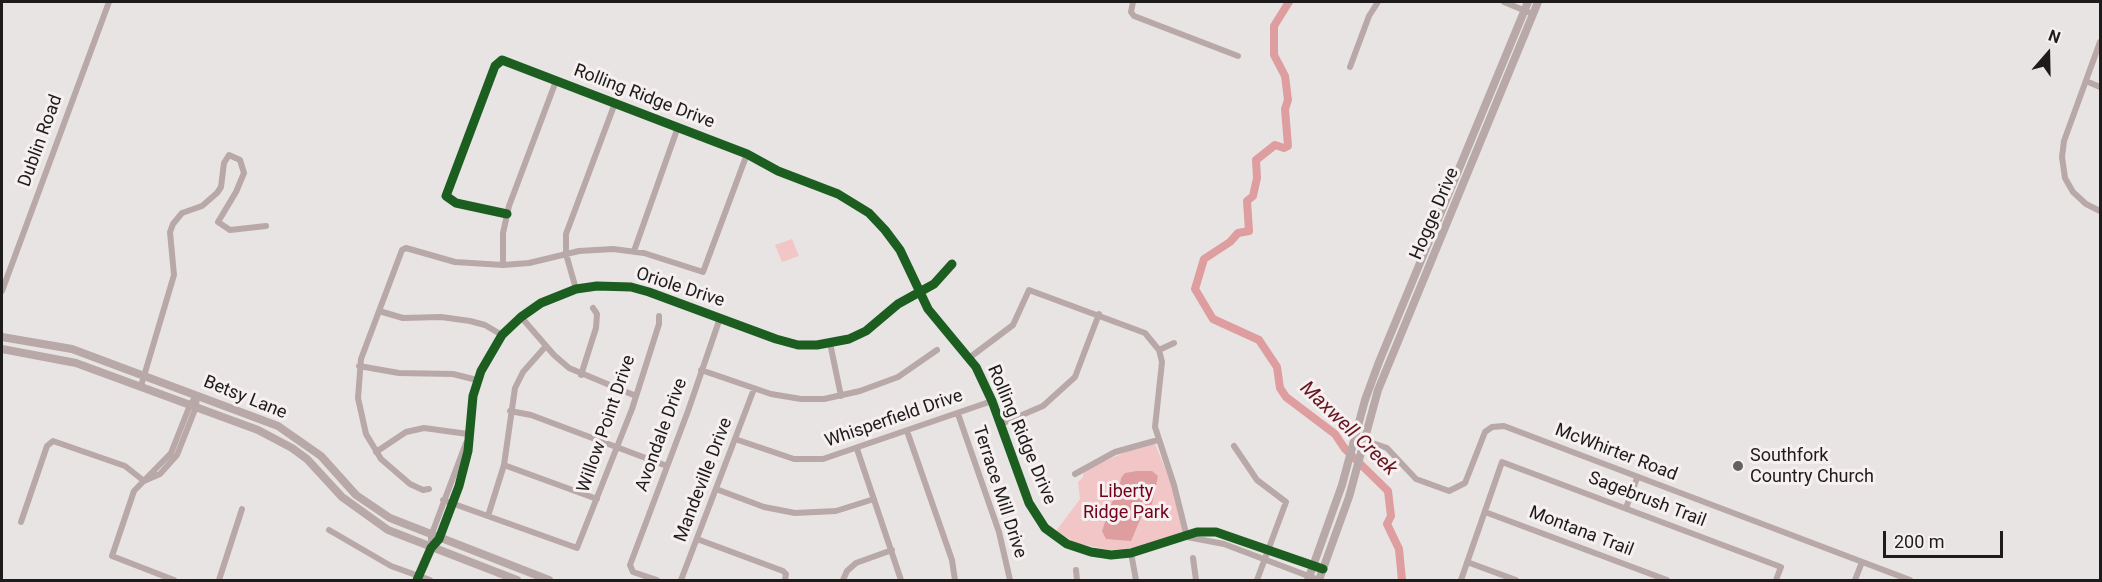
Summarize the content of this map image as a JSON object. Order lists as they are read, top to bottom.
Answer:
{
  "streets": {
    "main road": ["Hogge Drive", "Betsy Lane"],
    "street": [
      "Rolling Ridge Drive",
      "Dublin Road",
      "Oriole Drive",
      "Whisperfield Drive",
      "Willow Point Drive",
      "Avondale Drive",
      "McWhirter Road",
      "Mandeville Drive",
      "Terrace Mill Drive",
      "Sagebrush Trail",
      "Montana Trail"
    ]
  },
  "crossings": [
    ["Rolling Ridge Drive", "Hogge Drive"],
    ["Rolling Ridge Drive", "Oriole Drive"],
    ["Rolling Ridge Drive", "Whisperfield Drive"],
    ["Hogge Drive", "McWhirter Road"],
    ["Oriole Drive", "Betsy Lane"],
    ["Oriole Drive", "Avondale Drive"],
    ["Whisperfield Drive", "Mandeville Drive"],
    ["Whisperfield Drive", "Terrace Mill Drive"],
    ["Sagebrush Trail", "Montana Trail"]
  ],
  "water": ["Maxwell Creek"],
  "parks": ["Liberty Ridge Park"],
  "places": ["Southfork Country Church"],
  "scale_bar": "200 m",
  "north": "top"
}
